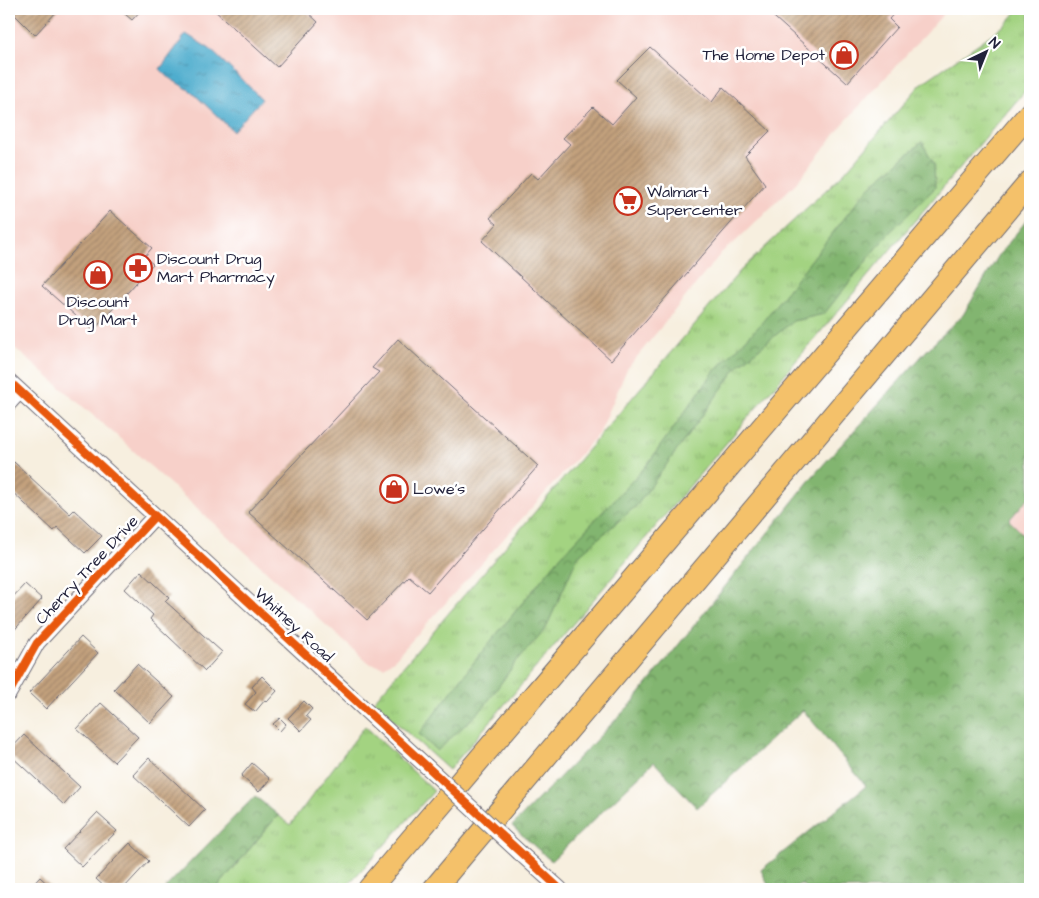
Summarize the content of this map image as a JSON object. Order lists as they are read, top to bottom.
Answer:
{
  "streets": {
    "street": ["Cherry Tree Drive", "Whitney Road"]
  },
  "crossings": [
    ["Cherry Tree Drive", "Whitney Road"]
  ],
  "places": {
    "shop": ["The Home Depot", "Discount Drug Mart", "Lowe's"],
    "supermarket": ["Walmart Supercenter"],
    "pharmacy": ["Discount Drug Mart Pharmacy"]
  },
  "north": "top right"
}
